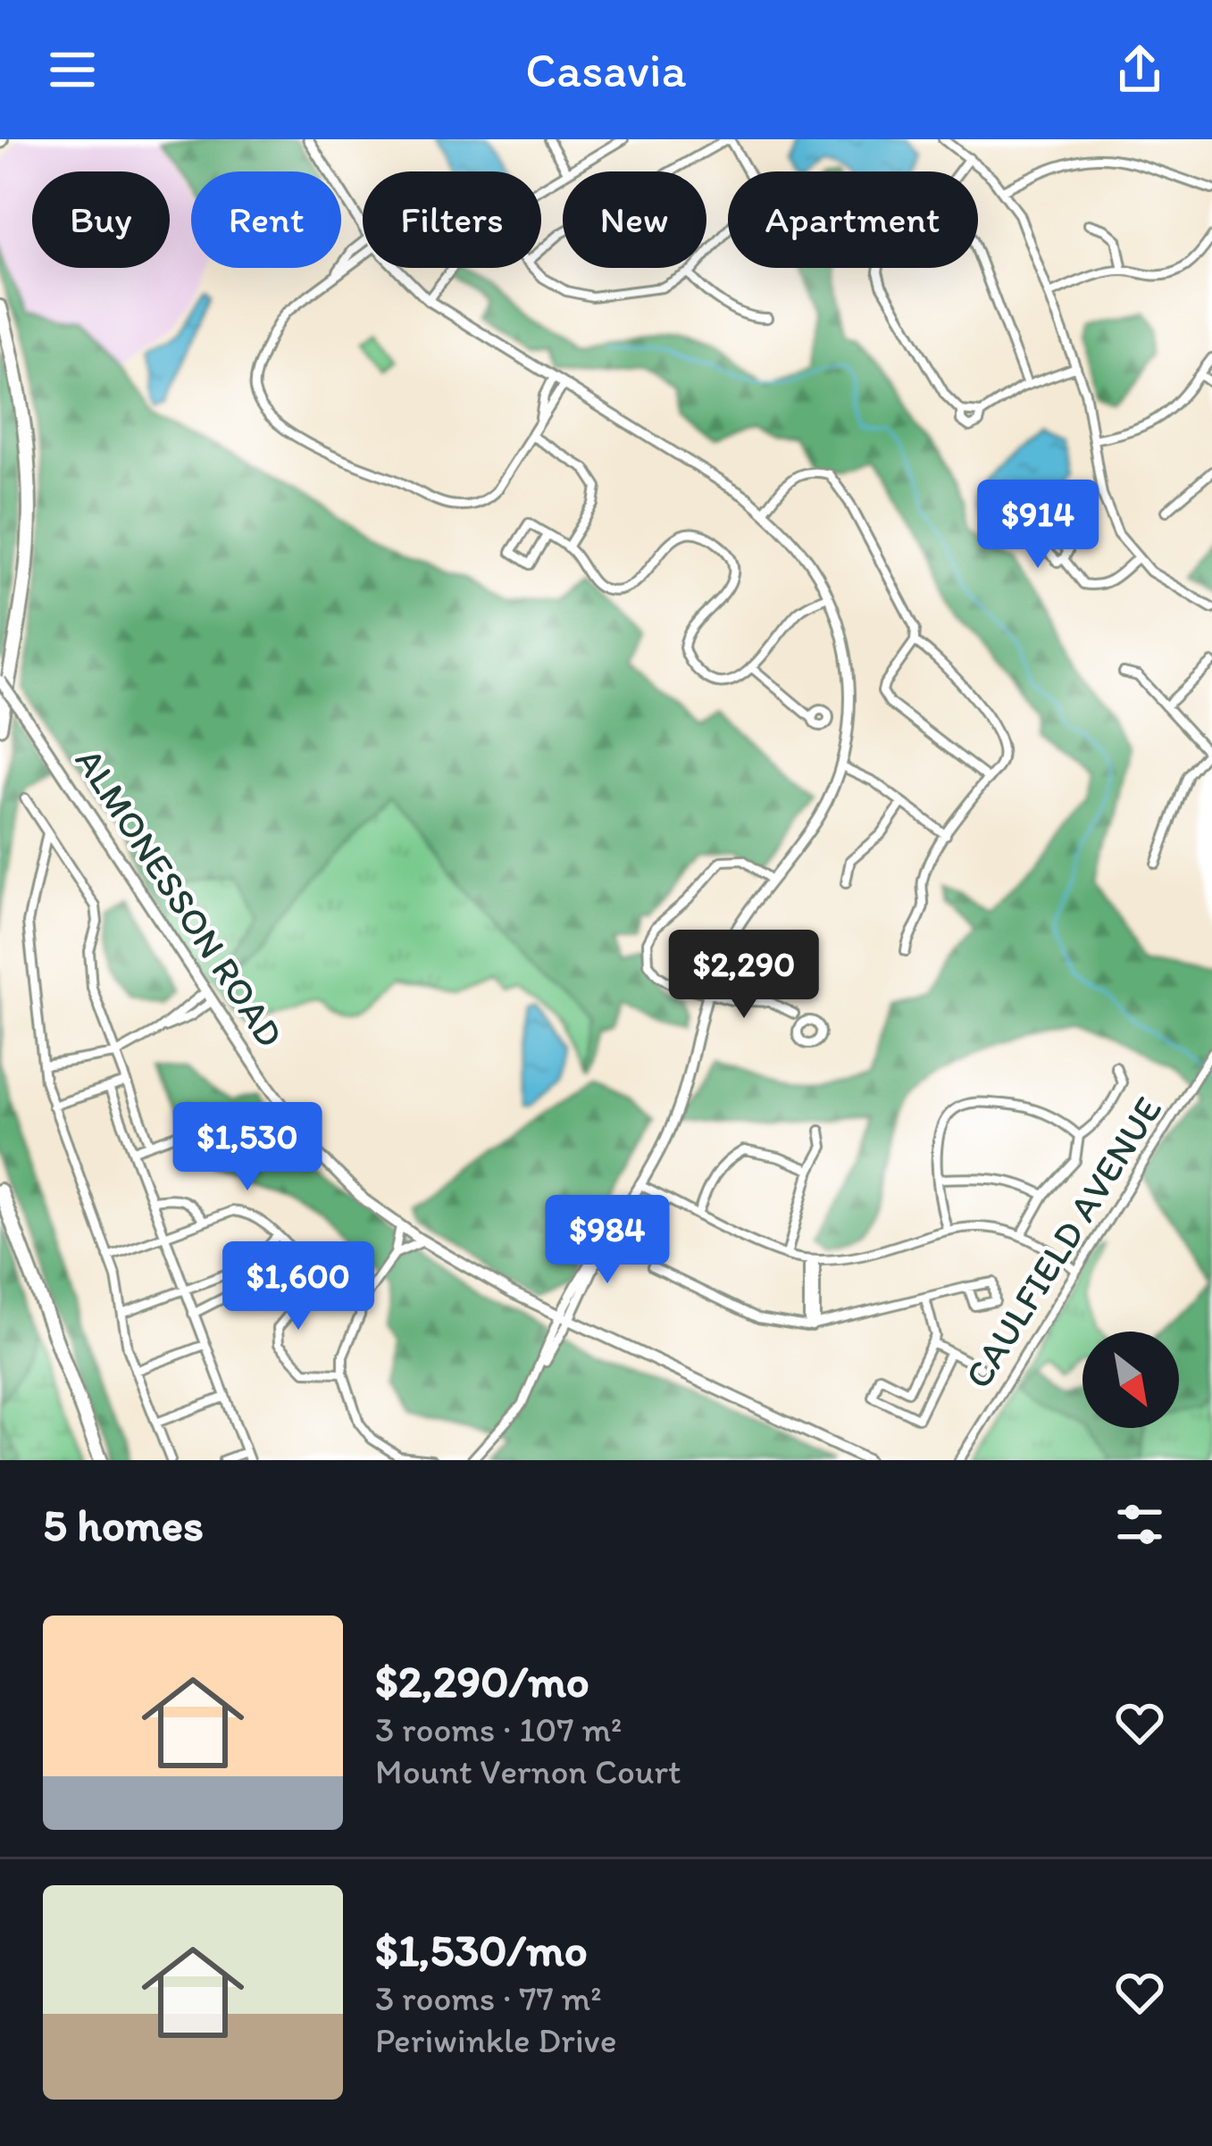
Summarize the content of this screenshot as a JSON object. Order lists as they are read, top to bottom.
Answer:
{
  "streets": {
    "main road": ["ALMONESSON ROAD"],
    "street": ["CAULFIELD AVENUE"]
  },
  "north": "bottom right",
  "page": {
    "header": "Casavia",
    "chip": [
      "Buy",
      "Rent",
      "Filters",
      "New",
      "Apartment"
    ],
    "price": [
      "$914",
      "$2,290",
      "$1,530",
      "$984",
      "$1,600"
    ],
    "heading": "5 homes",
    "list": [
      {
        "name": "$2,290/mo",
        "note": "3 rooms · 107 m² · Mount Vernon Court"
      },
      {
        "name": "$1,530/mo",
        "note": "3 rooms · 77 m² · Periwinkle Drive"
      }
    ]
  }
}
